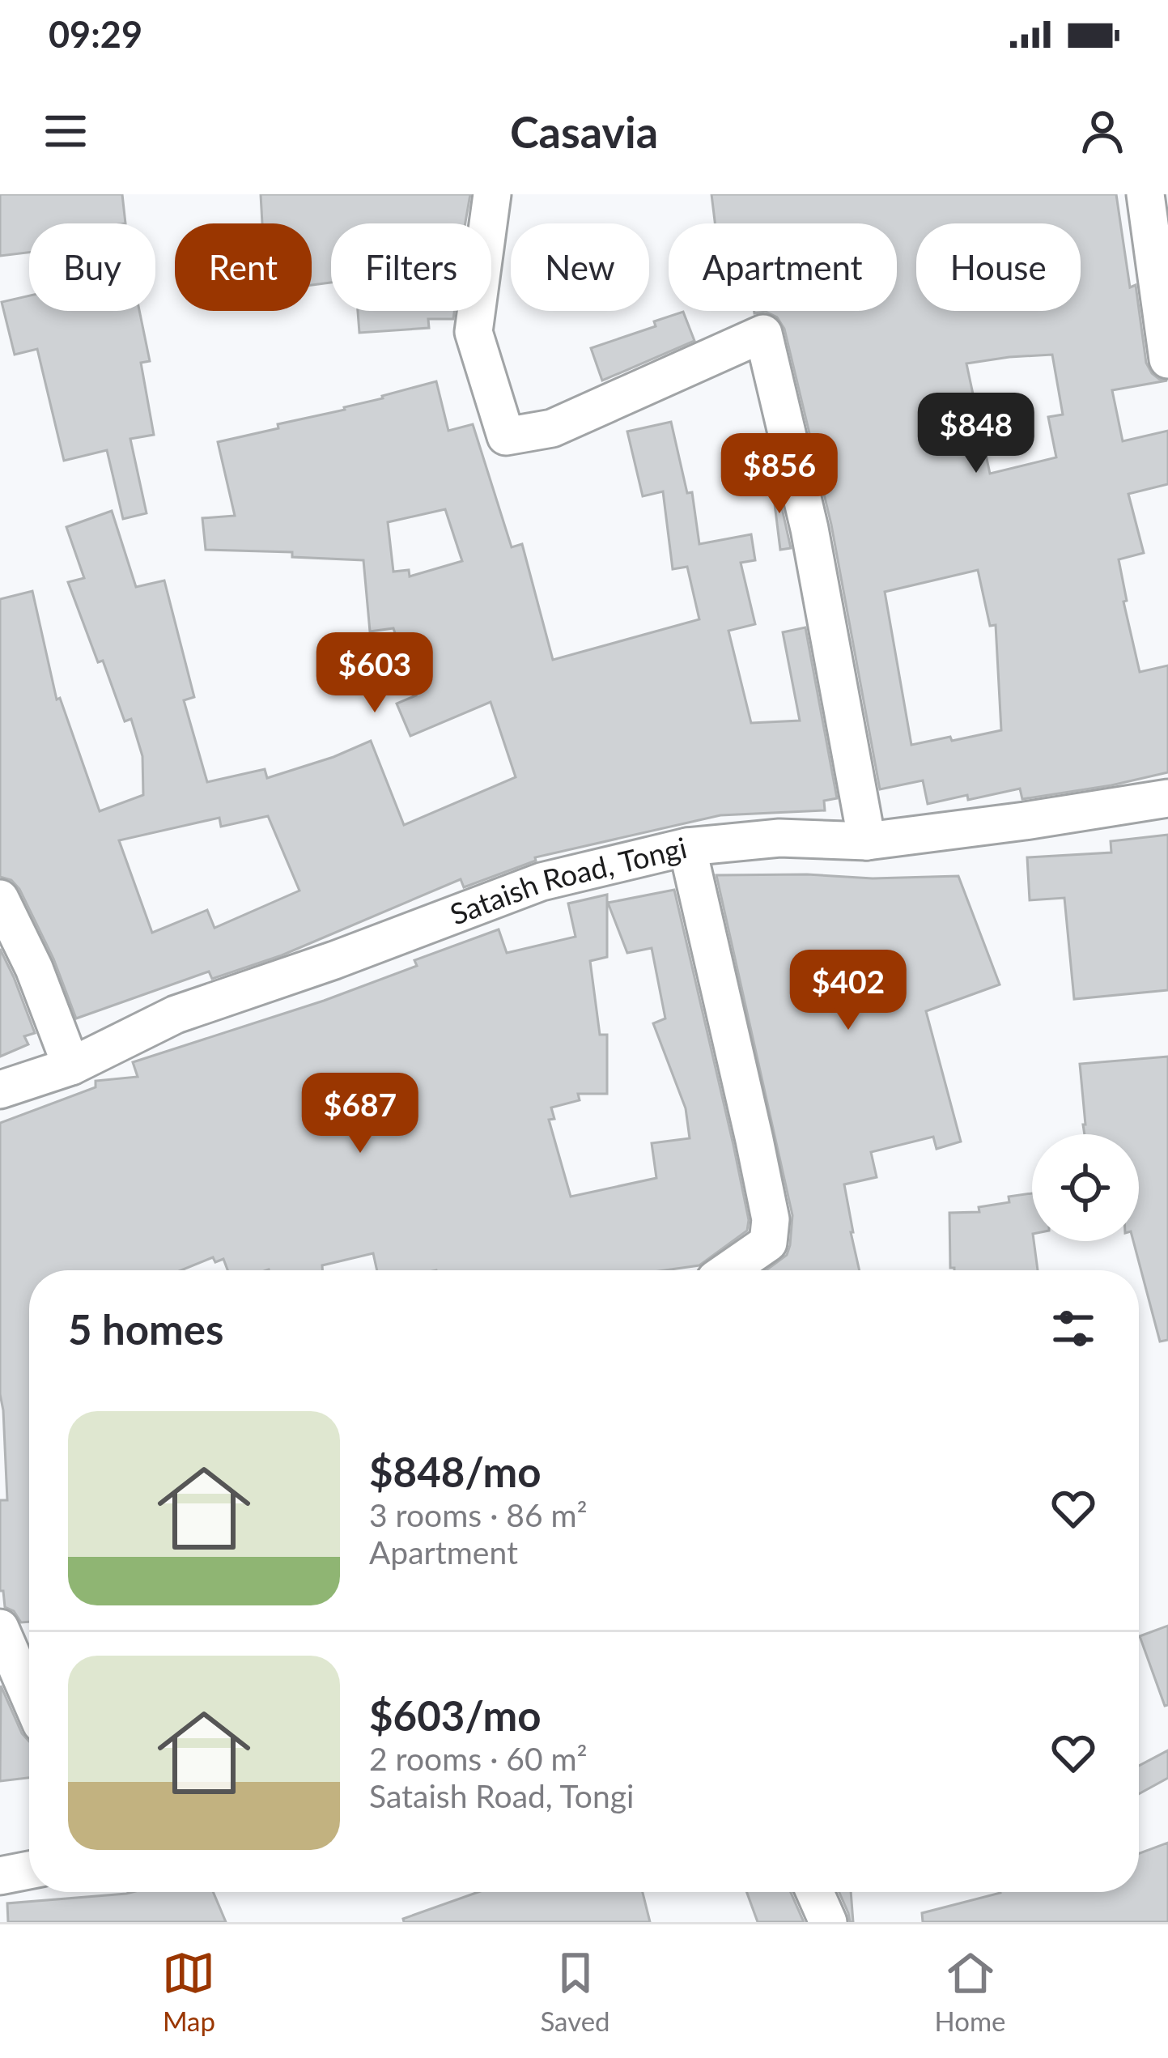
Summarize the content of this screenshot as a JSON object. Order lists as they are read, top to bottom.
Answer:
{
  "streets": {
    "street": ["Sataish Road, Tongi"]
  },
  "page": {
    "status": "09:29",
    "header": "Casavia",
    "chip": [
      "Buy",
      "Rent",
      "Filters",
      "New",
      "Apartment",
      "House"
    ],
    "price": [
      "$848",
      "$856",
      "$603",
      "$402",
      "$687"
    ],
    "heading": "5 homes",
    "list": [
      {
        "name": "$848/mo",
        "note": "3 rooms · 86 m² · Apartment"
      },
      {
        "name": "$603/mo",
        "note": "2 rooms · 60 m² · Sataish Road, Tongi"
      }
    ],
    "tabs": ["Map", "Saved", "Home"]
  }
}
